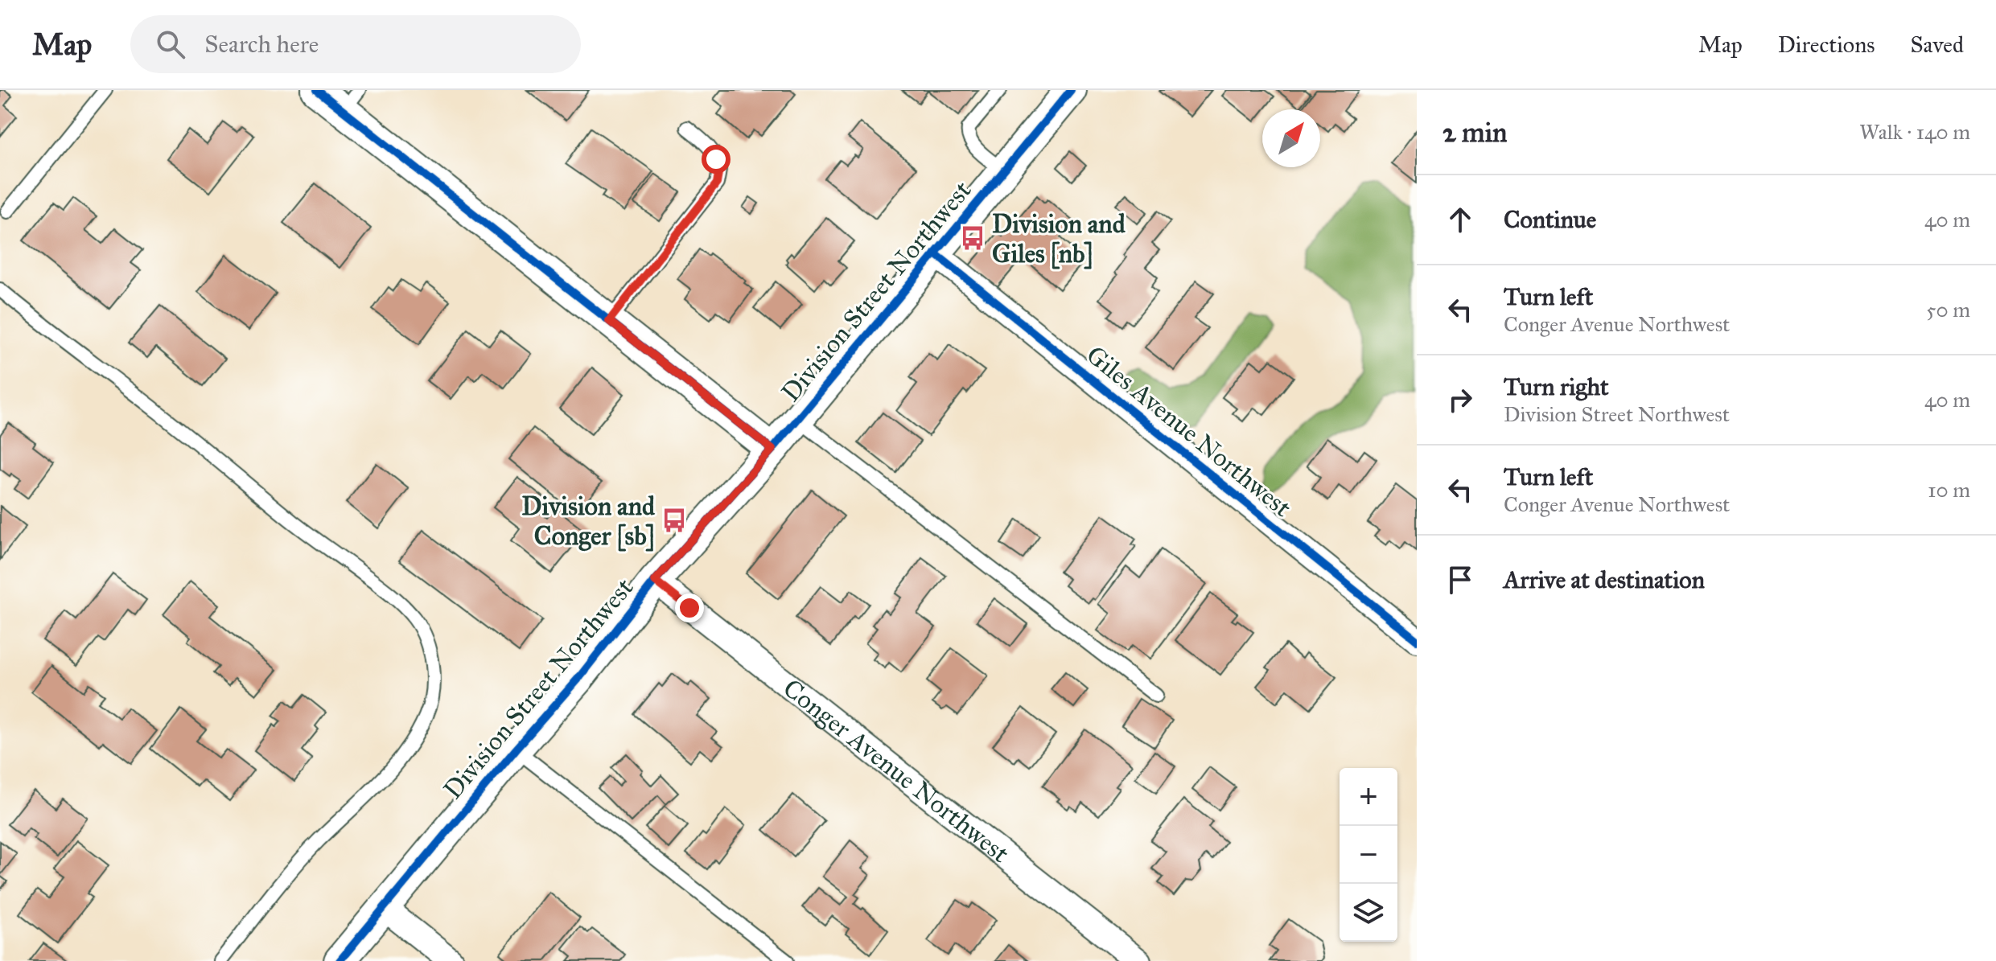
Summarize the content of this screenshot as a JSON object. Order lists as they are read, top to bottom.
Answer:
{
  "streets": {
    "street": ["Division Street Northwest", "Giles Avenue Northwest", "Conger Avenue Northwest"]
  },
  "crossings": [
    ["Division Street Northwest", "Giles Avenue Northwest"],
    ["Division Street Northwest", "Conger Avenue Northwest"]
  ],
  "places": {
    "bus stop": ["Division and Giles [nb]", "Division and Conger [sb]"]
  },
  "north": "top right",
  "page": {
    "header": "Map",
    "search": "Search here",
    "nav": ["Map", "Directions", "Saved"],
    "heading": ["2 min", "Walk · 140 m"],
    "list": [
      ["Continue", "40 m"],
      ["Turn left", "Conger Avenue Northwest", "50 m"],
      ["Turn right", "Division Street Northwest", "40 m"],
      ["Turn left", "Conger Avenue Northwest", "10 m"],
      "Arrive at destination"
    ],
    "map_buttons": ["+", "−"]
  }
}
